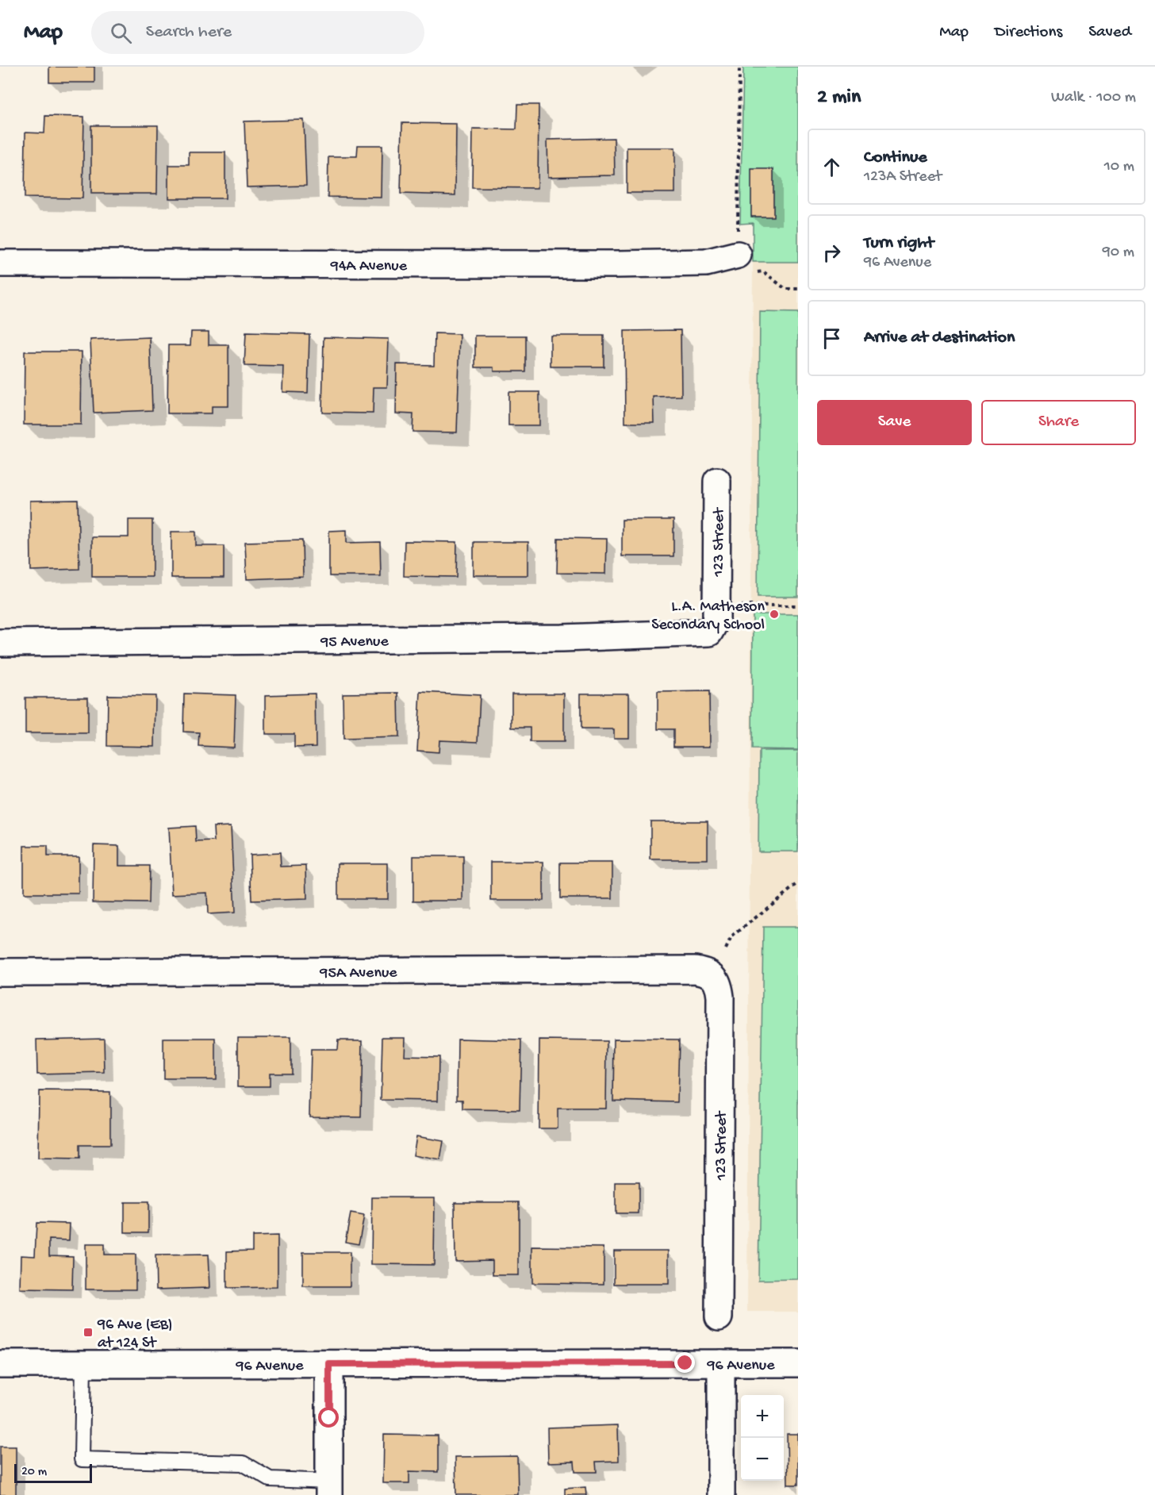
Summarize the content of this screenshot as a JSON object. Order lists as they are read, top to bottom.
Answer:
{
  "streets": {
    "street": [
      "94A Avenue",
      "123 Street",
      "95 Avenue",
      "95A Avenue",
      "96 Avenue"
    ]
  },
  "crossings": [
    ["123 Street", "95 Avenue"],
    ["123 Street", "95A Avenue"]
  ],
  "places": {
    "other": ["L.A. Matheson Secondary School"],
    "transit": ["96 Ave (EB) at 124 St"]
  },
  "scale_bar": "20 m",
  "page": {
    "header": "Map",
    "search": "Search here",
    "nav": ["Map", "Directions", "Saved"],
    "heading": ["2 min", "Walk · 100 m"],
    "list": [
      ["Continue", "123A Street", "10 m"],
      ["Turn right", "96 Avenue", "90 m"],
      "Arrive at destination"
    ],
    "buttons": ["Save", "Share"],
    "map_buttons": ["+", "−"],
    "scale": "20 m"
  }
}
